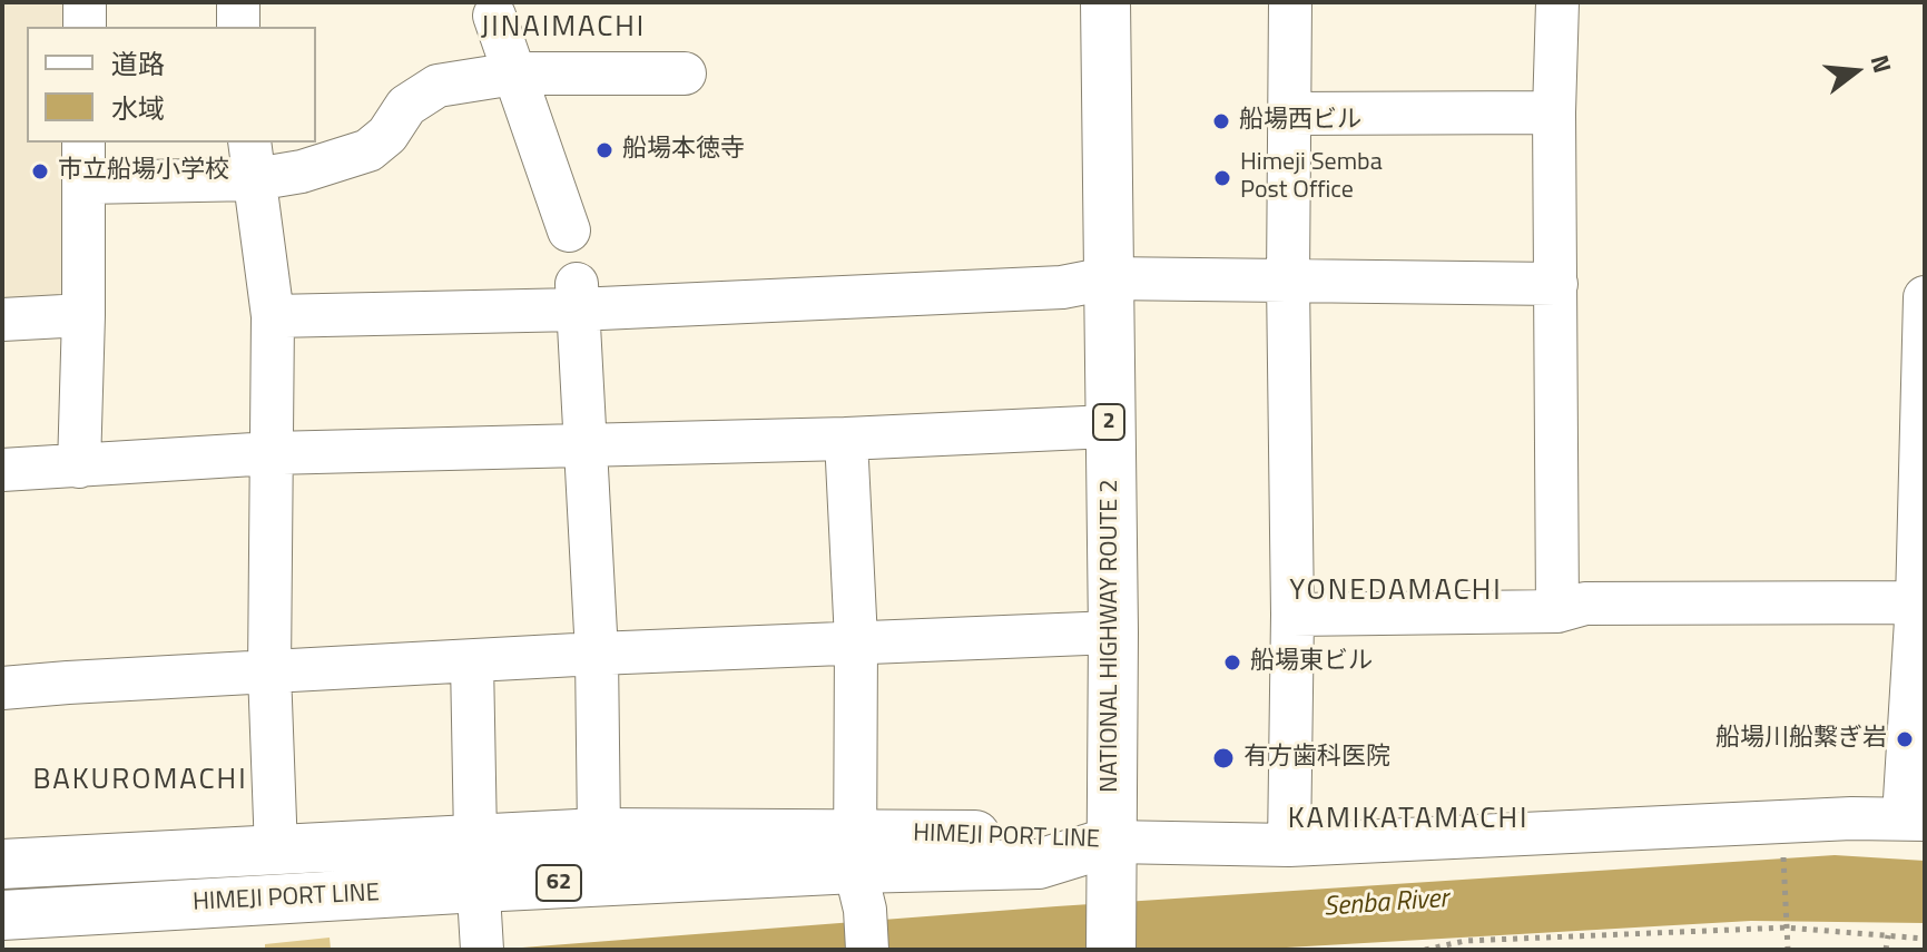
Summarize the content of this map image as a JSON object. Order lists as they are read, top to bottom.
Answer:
{
  "streets": {
    "main road": [
      "2",
      "NATIONAL HIGHWAY ROUTE 2",
      "HIMEJI PORT LINE",
      "62"
    ]
  },
  "crossings": [
    ["NATIONAL HIGHWAY ROUTE 2", "HIMEJI PORT LINE"]
  ],
  "districts": [
    "JINAIMACHI",
    "YONEDAMACHI",
    "BAKUROMACHI",
    "KAMIKATAMACHI"
  ],
  "water": ["Senba River"],
  "places": [
    "船場西ビル",
    "船場本徳寺",
    "市立船場小学校",
    "Himeji Semba Post Office",
    "船場東ビル",
    "船場川船繋ぎ岩",
    "有方歯科医院"
  ],
  "legend": ["道路", "水域"],
  "north": "right"
}
